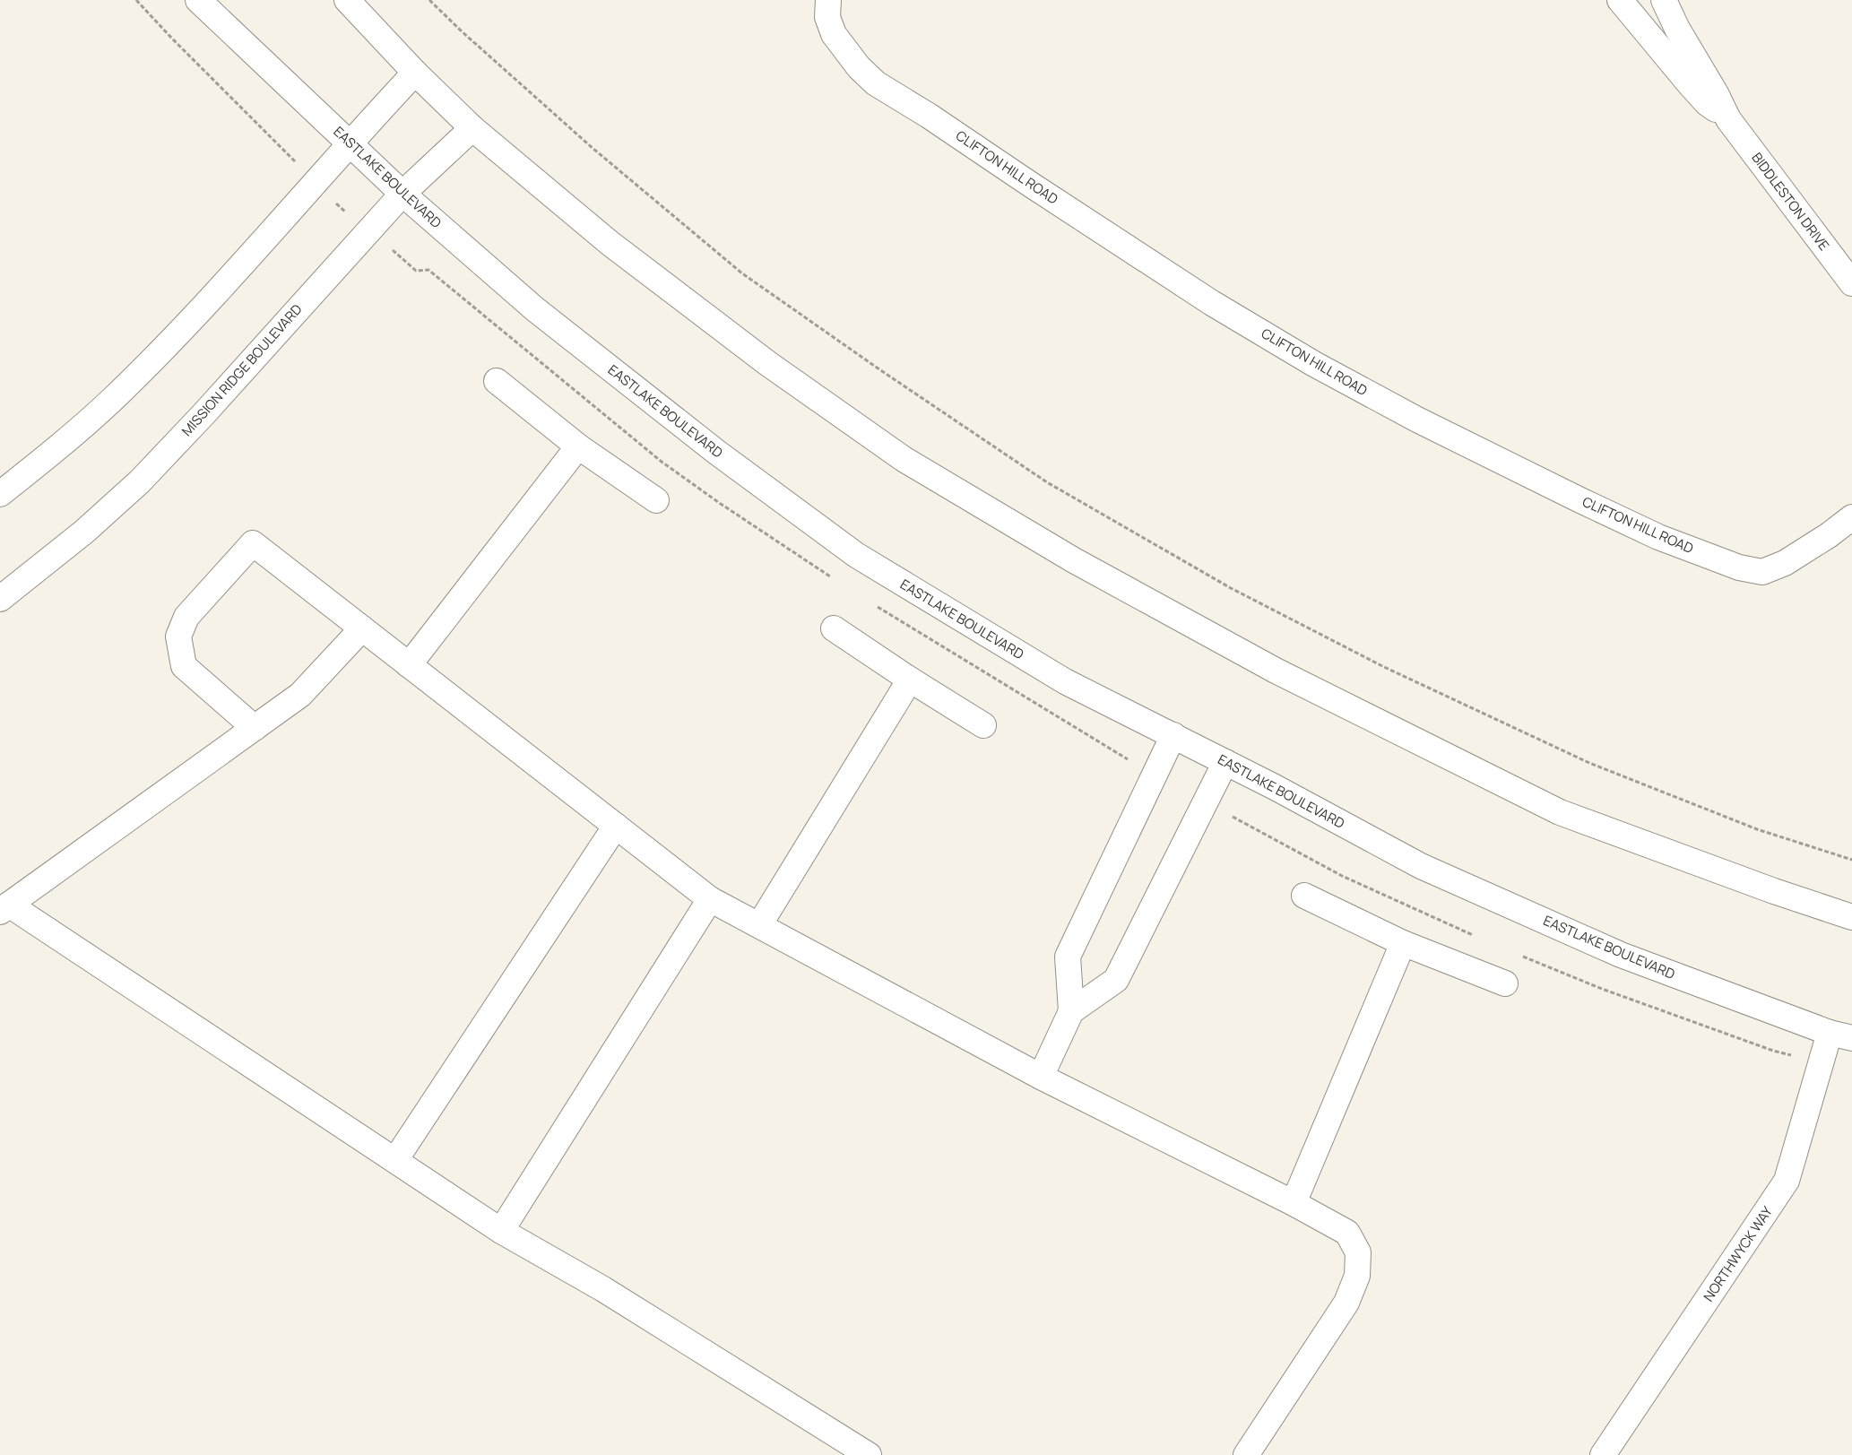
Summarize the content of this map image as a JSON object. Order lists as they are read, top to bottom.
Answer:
{
  "streets": {
    "street": [
      "CLIFTON HILL ROAD",
      "EASTLAKE BOULEVARD",
      "BIDDLESTON DRIVE",
      "MISSION RIDGE BOULEVARD",
      "NORTHWYCK WAY"
    ]
  },
  "crossings": [
    ["EASTLAKE BOULEVARD", "MISSION RIDGE BOULEVARD"],
    ["EASTLAKE BOULEVARD", "NORTHWYCK WAY"]
  ]
}
